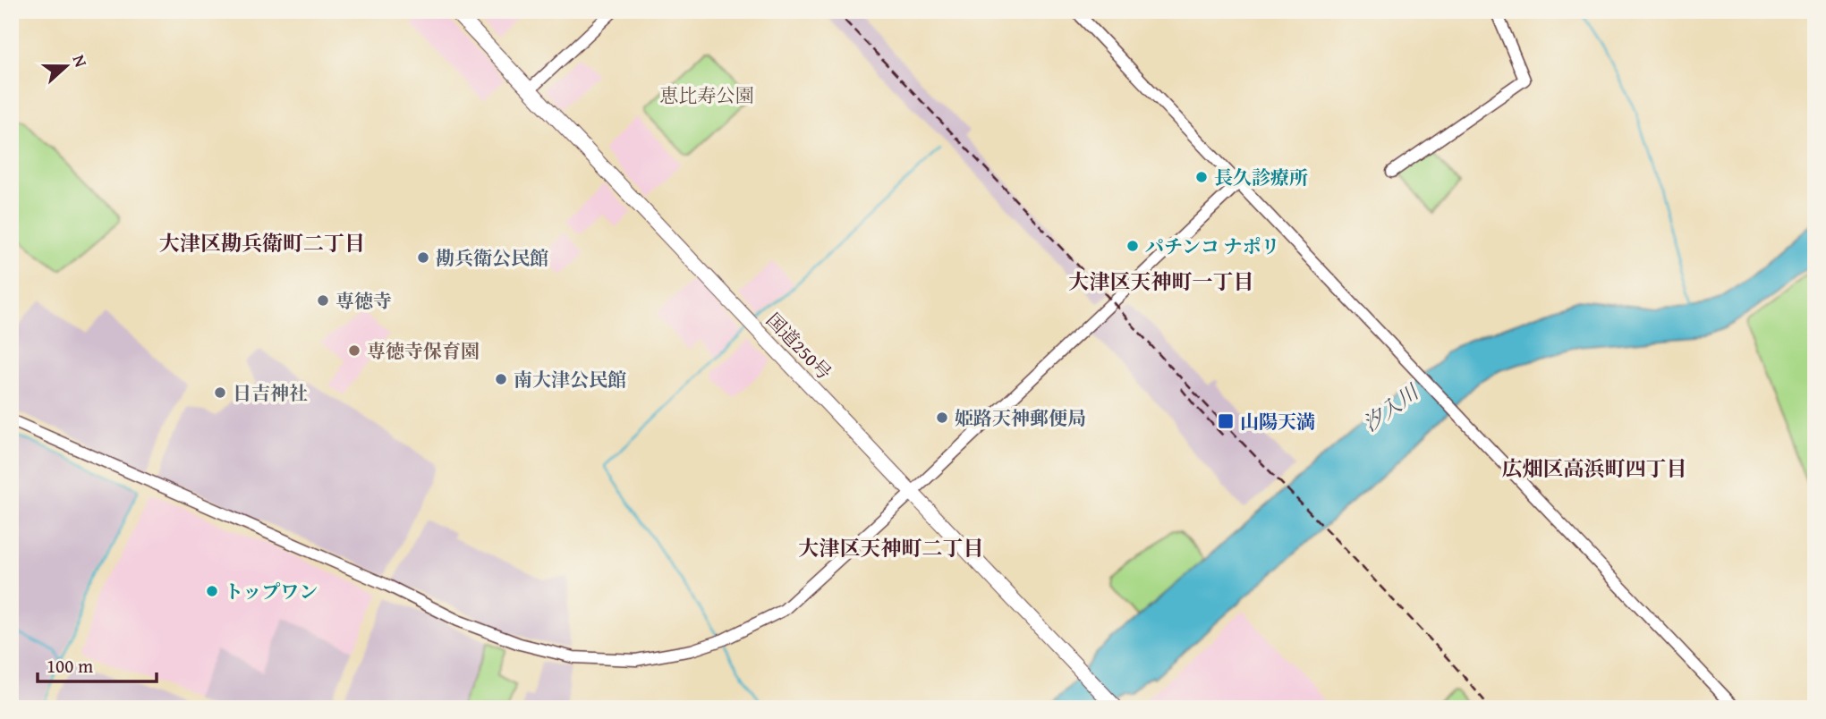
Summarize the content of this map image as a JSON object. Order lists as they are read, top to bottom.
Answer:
{
  "streets": {
    "highway": ["国道250号"]
  },
  "districts": [
    "大津区勘兵衛町二丁目",
    "大津区天神町一丁目",
    "広畑区高浜町四丁目",
    "大津区天神町二丁目"
  ],
  "water": ["汐入川"],
  "parks": ["恵比寿公園"],
  "places": {
    "other": [
      "長久診療所",
      "パチンコ ナポリ",
      "勘兵衛公民館",
      "専徳寺",
      "専徳寺保育園",
      "南大津公民館",
      "日吉神社",
      "姫路天神郵便局",
      "トップワン"
    ],
    "transit": ["山陽天満"]
  },
  "scale_bar": "100 m",
  "north": "right"
}
